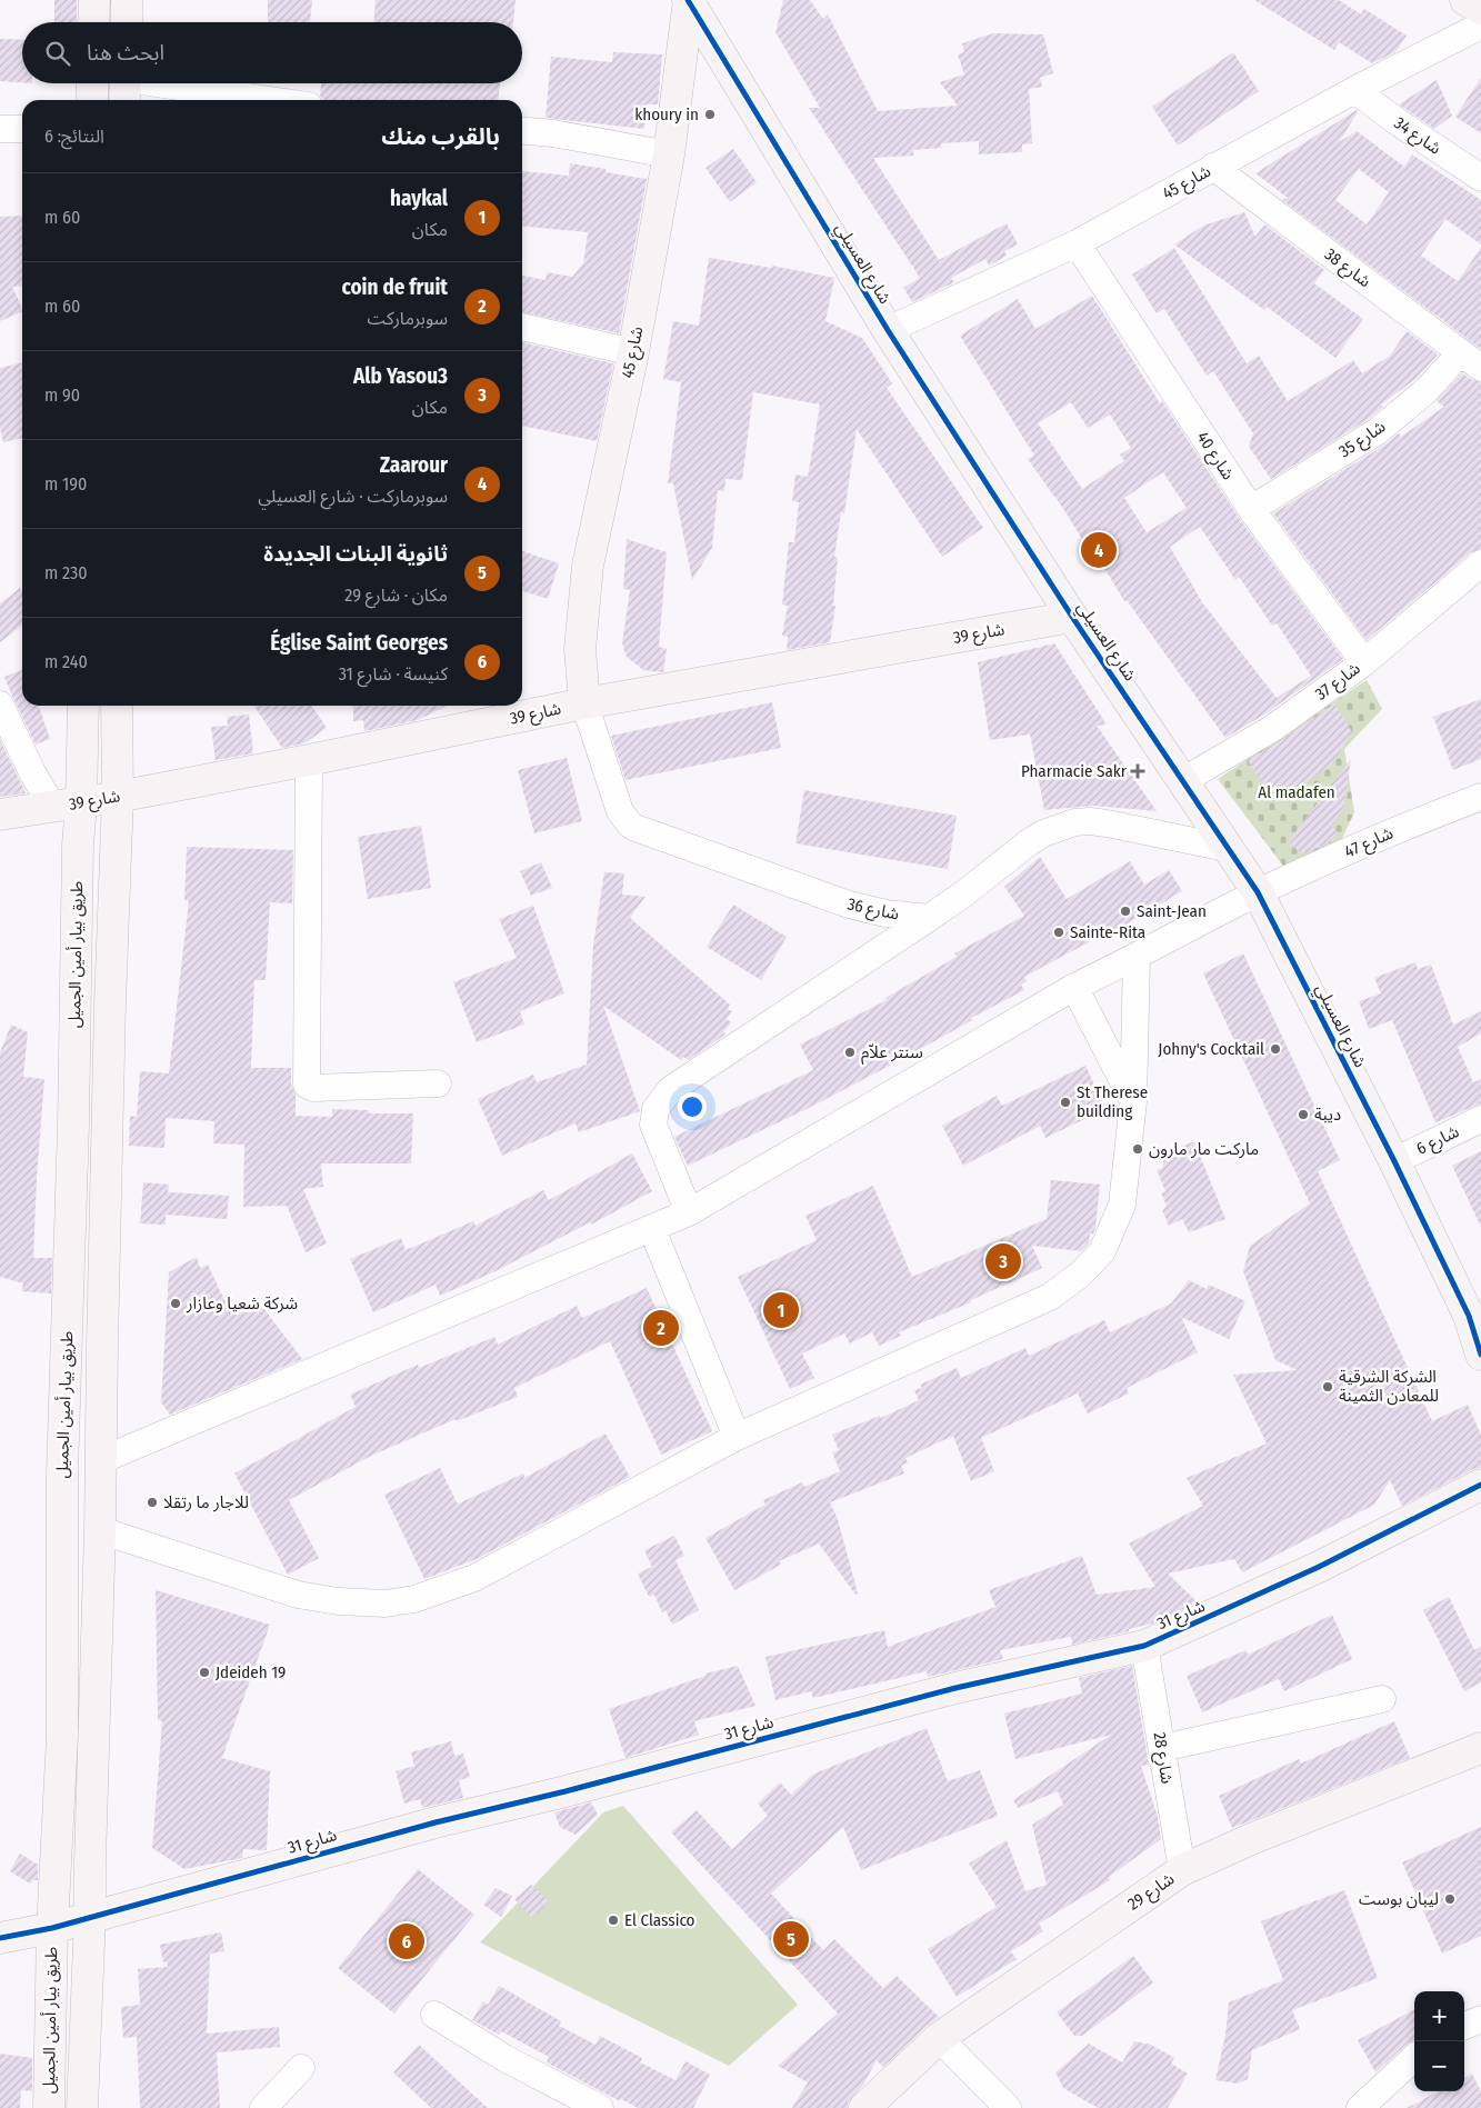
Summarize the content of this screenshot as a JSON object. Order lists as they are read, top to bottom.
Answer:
{
  "streets": {
    "street": [
      "شارع 34",
      "شارع 45",
      "شارع العسيلي",
      "شارع 38",
      "شارع 35",
      "شارع 40",
      "شارع 39",
      "شارع 37",
      "شارع 47",
      "شارع 36",
      "طريق بيار أمين الجميل",
      "شارع 6",
      "شارع 31",
      "شارع 28",
      "شارع 29"
    ]
  },
  "crossings": [
    ["شارع 34", "شارع 45"],
    ["شارع 45", "شارع العسيلي"],
    ["شارع 45", "شارع 38"],
    ["شارع 45", "شارع 40"],
    ["شارع 45", "شارع 39"],
    ["شارع 45", "شارع 36"],
    ["شارع العسيلي", "شارع 39"],
    ["شارع العسيلي", "شارع 37"],
    ["شارع العسيلي", "شارع 47"],
    ["شارع العسيلي", "شارع 6"],
    ["شارع 38", "شارع 35"],
    ["شارع 35", "شارع 40"],
    ["شارع 40", "شارع 37"],
    ["شارع 39", "شارع 36"],
    ["شارع 39", "طريق بيار أمين الجميل"],
    ["شارع 47", "طريق بيار أمين الجميل"],
    ["طريق بيار أمين الجميل", "شارع 31"],
    ["شارع 31", "شارع 28"],
    ["شارع 28", "شارع 29"]
  ],
  "parks": ["Al madafen"],
  "places": {
    "other": [
      "khoury in",
      "Saint-Jean",
      "Sainte-Rita",
      "Johny's Cocktail",
      "سنتر علاّم",
      "St Therese building",
      "ديبة",
      "ماركت مار مارون",
      "شركة شعيا وعازار",
      "الشركة الشرقية للمعادن الثمينة",
      "للاجار ما رتقلا",
      "Jdeideh 19",
      "ليبان بوست",
      "El Classico"
    ],
    "health": ["Pharmacie Sakr"]
  },
  "page": {
    "search": "ابحث هنا",
    "heading": ["بالقرب منك", "النتائج: 6"],
    "list": [
      {
        "mark": "1",
        "name": "haykal",
        "note": "مكان",
        "value": "60 m"
      },
      {
        "mark": "2",
        "name": "coin de fruit",
        "note": "سوبرماركت",
        "value": "60 m"
      },
      {
        "mark": "3",
        "name": "Alb Yasou3",
        "note": "مكان",
        "value": "90 m"
      },
      {
        "mark": "4",
        "name": "Zaarour",
        "note": "سوبرماركت · شارع العسيلي",
        "value": "190 m"
      },
      {
        "mark": "5",
        "name": "ثانوية البنات الجديدة",
        "note": "مكان · شارع 29",
        "value": "230 m"
      },
      {
        "mark": "6",
        "name": "Église Saint Georges",
        "note": "كنيسة · شارع 31",
        "value": "240 m"
      }
    ],
    "pins": [
      "4",
      "3",
      "1",
      "2",
      "5",
      "6"
    ],
    "map_buttons": ["+", "−"]
  }
}
